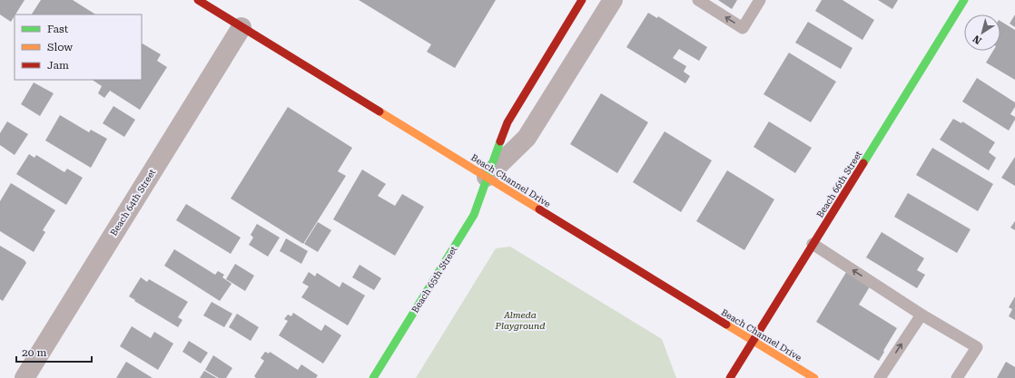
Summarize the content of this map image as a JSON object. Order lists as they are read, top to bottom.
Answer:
{
  "streets": {
    "street": [
      "Beach Channel Drive",
      "Beach 66th Street",
      "Beach 64th Street",
      "Beach 65th Street"
    ]
  },
  "crossings": [
    ["Beach Channel Drive", "Beach 66th Street"],
    ["Beach Channel Drive", "Beach 64th Street"],
    ["Beach Channel Drive", "Beach 65th Street"]
  ],
  "parks": ["Almeda Playground"],
  "legend": ["Fast", "Slow", "Jam"],
  "scale_bar": "20 m",
  "north": "bottom left"
}
